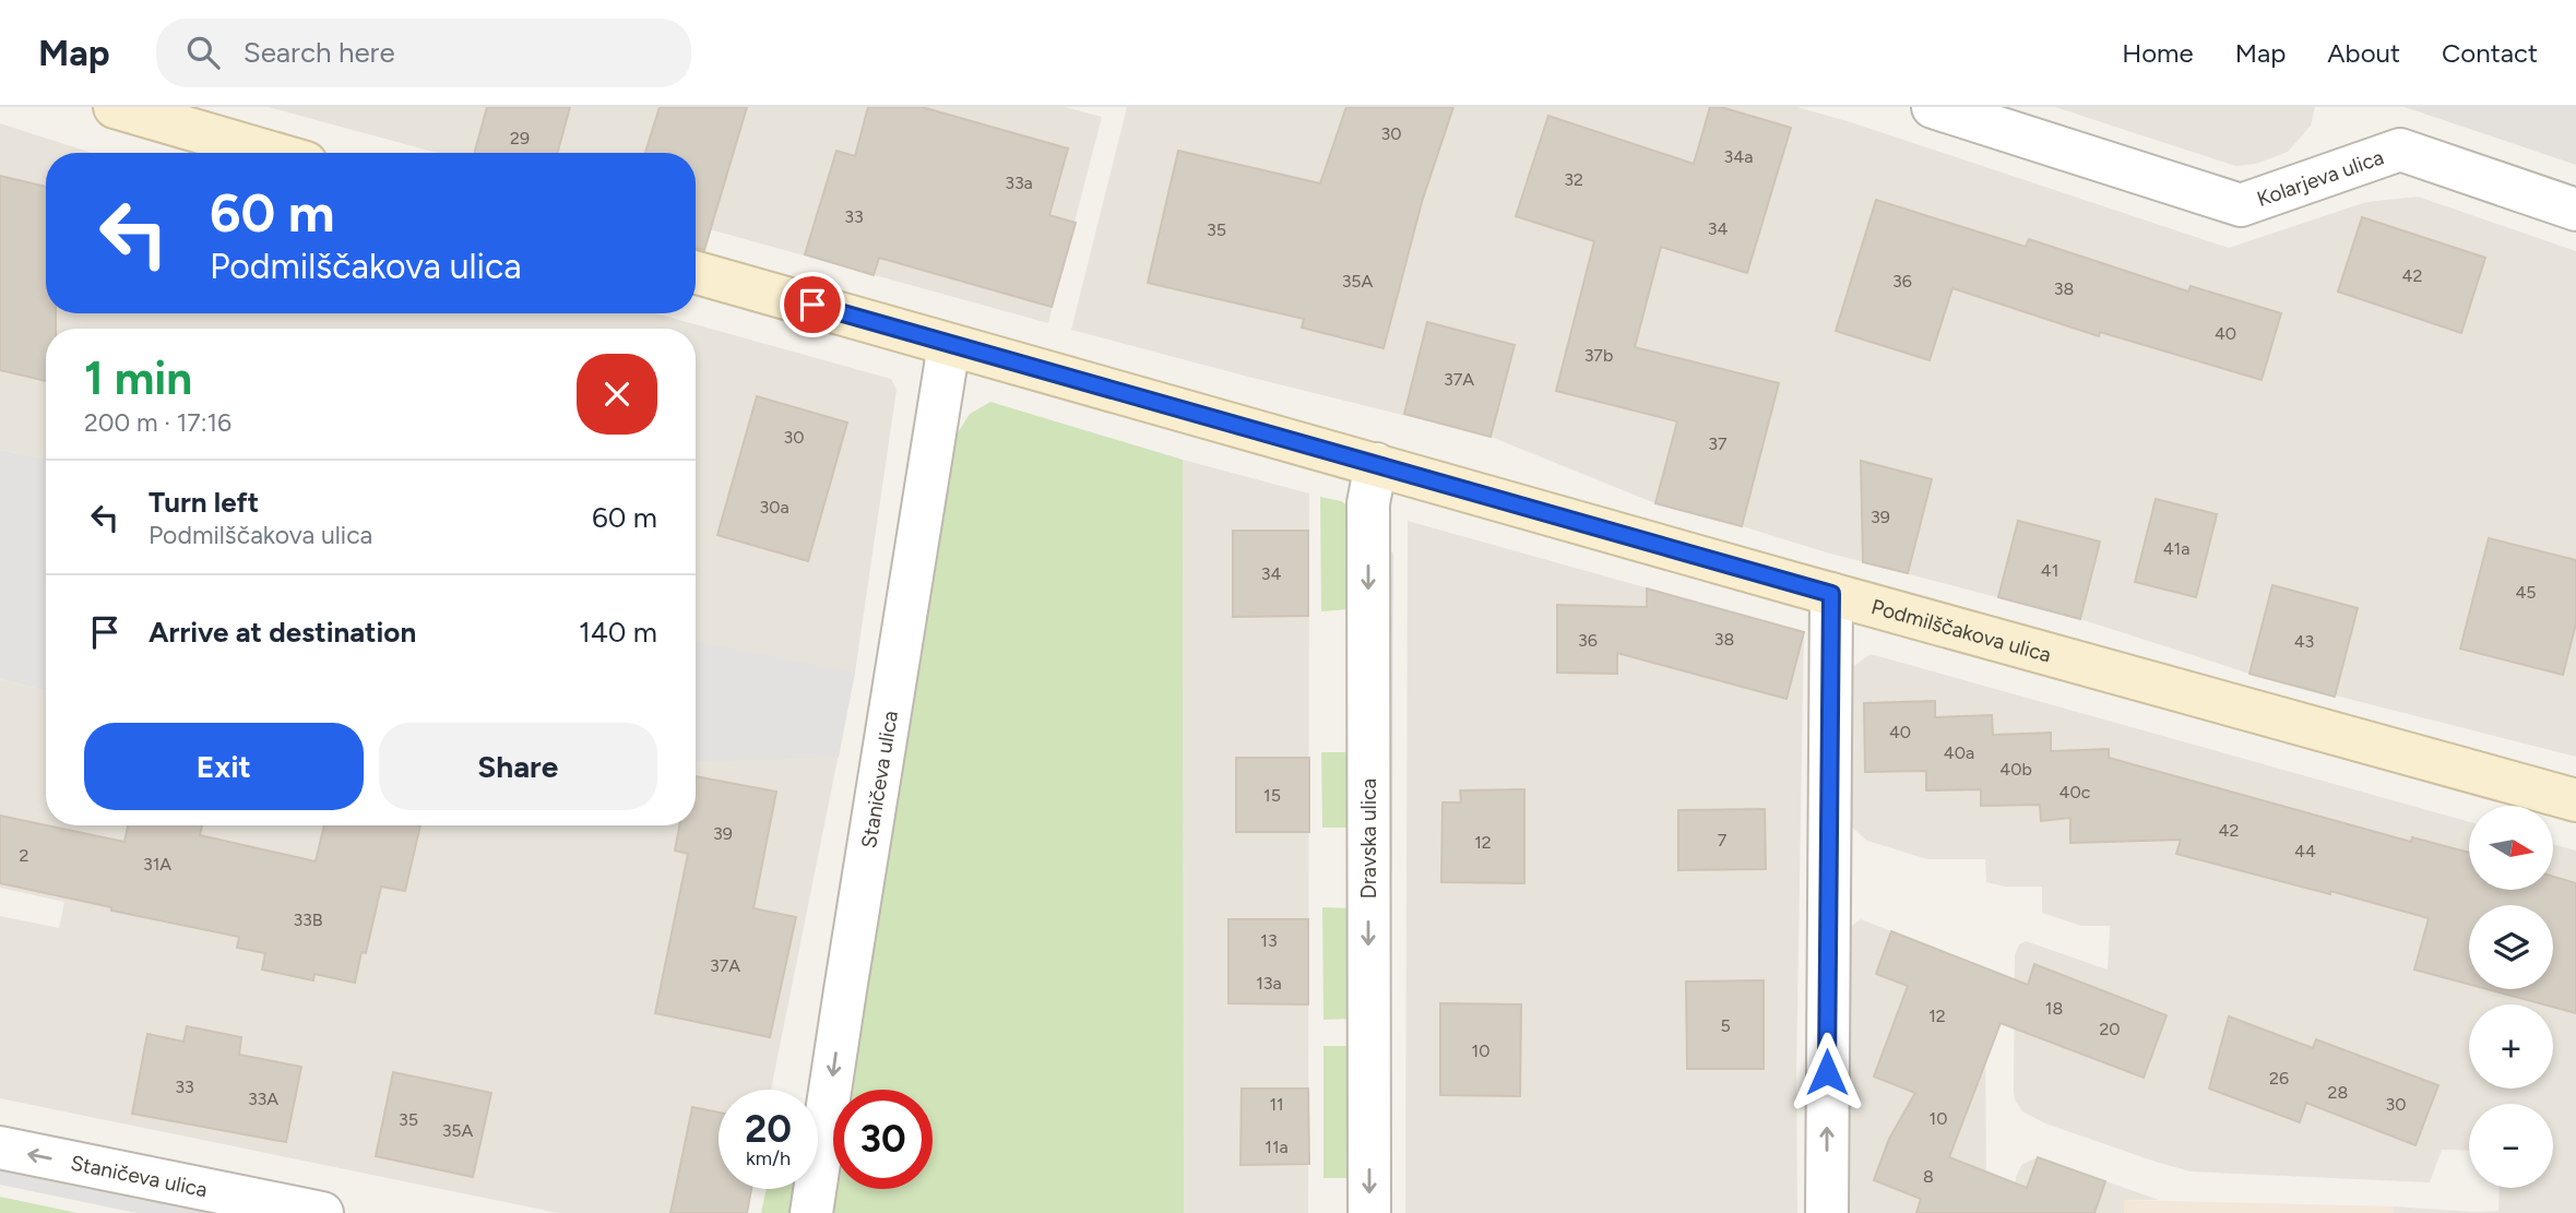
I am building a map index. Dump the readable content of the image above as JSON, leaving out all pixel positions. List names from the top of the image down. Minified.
{"streets":{"street":["Kolarjeva ulica","Podmilščakova ulica","Staničeva ulica","Dravska ulica"]},"crossings":[["Podmilščakova ulica","Staničeva ulica"],["Podmilščakova ulica","Dravska ulica"]],"one_way":["Dravska ulica"],"house_numbers":["30","29","34a","32","33a","33","34","35","42","35A","36","38","40","37b","37A","30","37","30a","39","41a","41","34","45","38","36","43","40","40a","40b","40c","15","42","39","7","12","44","2","31A","33B","13","37A","13a","18","12","5","20","10","26","33","28","33A","11","30","10","35","35A","11a","8"],"north":"right","page":{"header":"Map","search":"Search here","nav":["Home","Map","About","Contact"],"turn":["60 m","Podmilščakova ulica"],"heading":["1 min","200 m · 17:16"],"list":[{"name":"Turn left","note":"Podmilščakova ulica","value":"60 m"},{"name":"Arrive at destination","value":"140 m"}],"buttons":["Exit","Share"],"map_buttons":["+","−"],"speed":"20 km/h","limit":"30"}}
